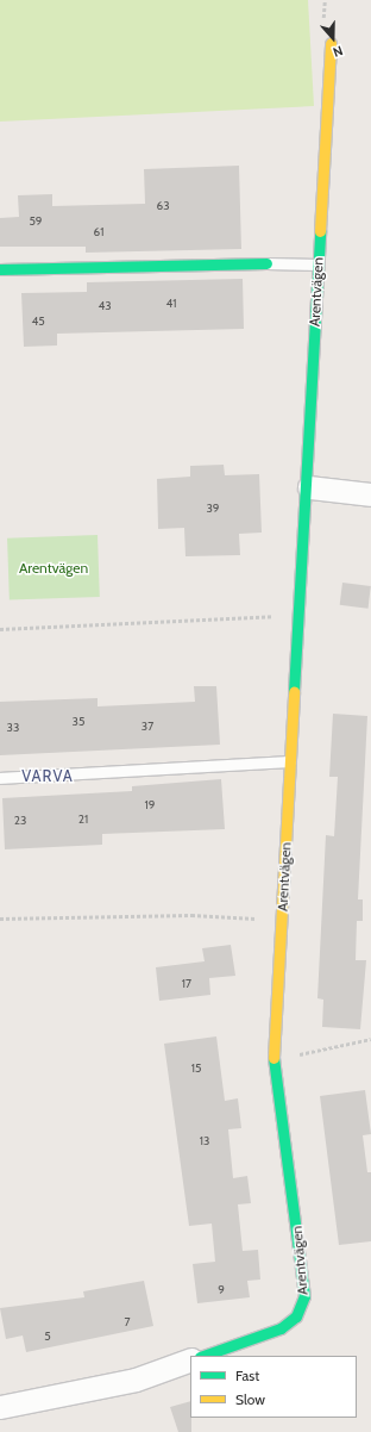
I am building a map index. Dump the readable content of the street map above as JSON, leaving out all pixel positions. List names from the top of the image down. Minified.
{"streets":{"street":["Arentvägen"]},"districts":["VARVA"],"parks":["Arentvägen"],"house_numbers":["63","59","61","41","43","45","39","35","37","33","19","21","23","17","15","13","9","7","5"],"legend":["Fast","Slow"],"north":"bottom"}
